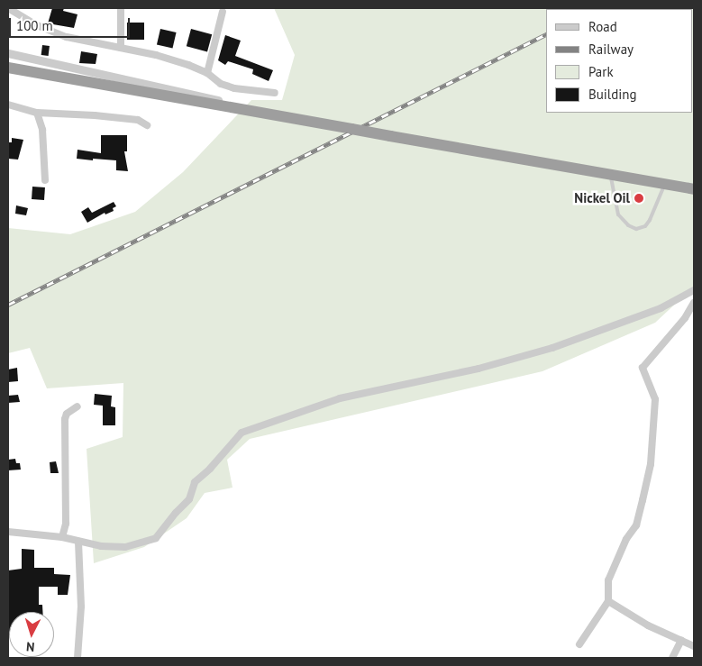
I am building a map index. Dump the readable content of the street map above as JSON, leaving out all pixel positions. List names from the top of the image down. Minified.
{"places":["Nickel Oil"],"legend":["Road","Railway","Park","Building"],"scale_bar":"100 m","north":"bottom"}
